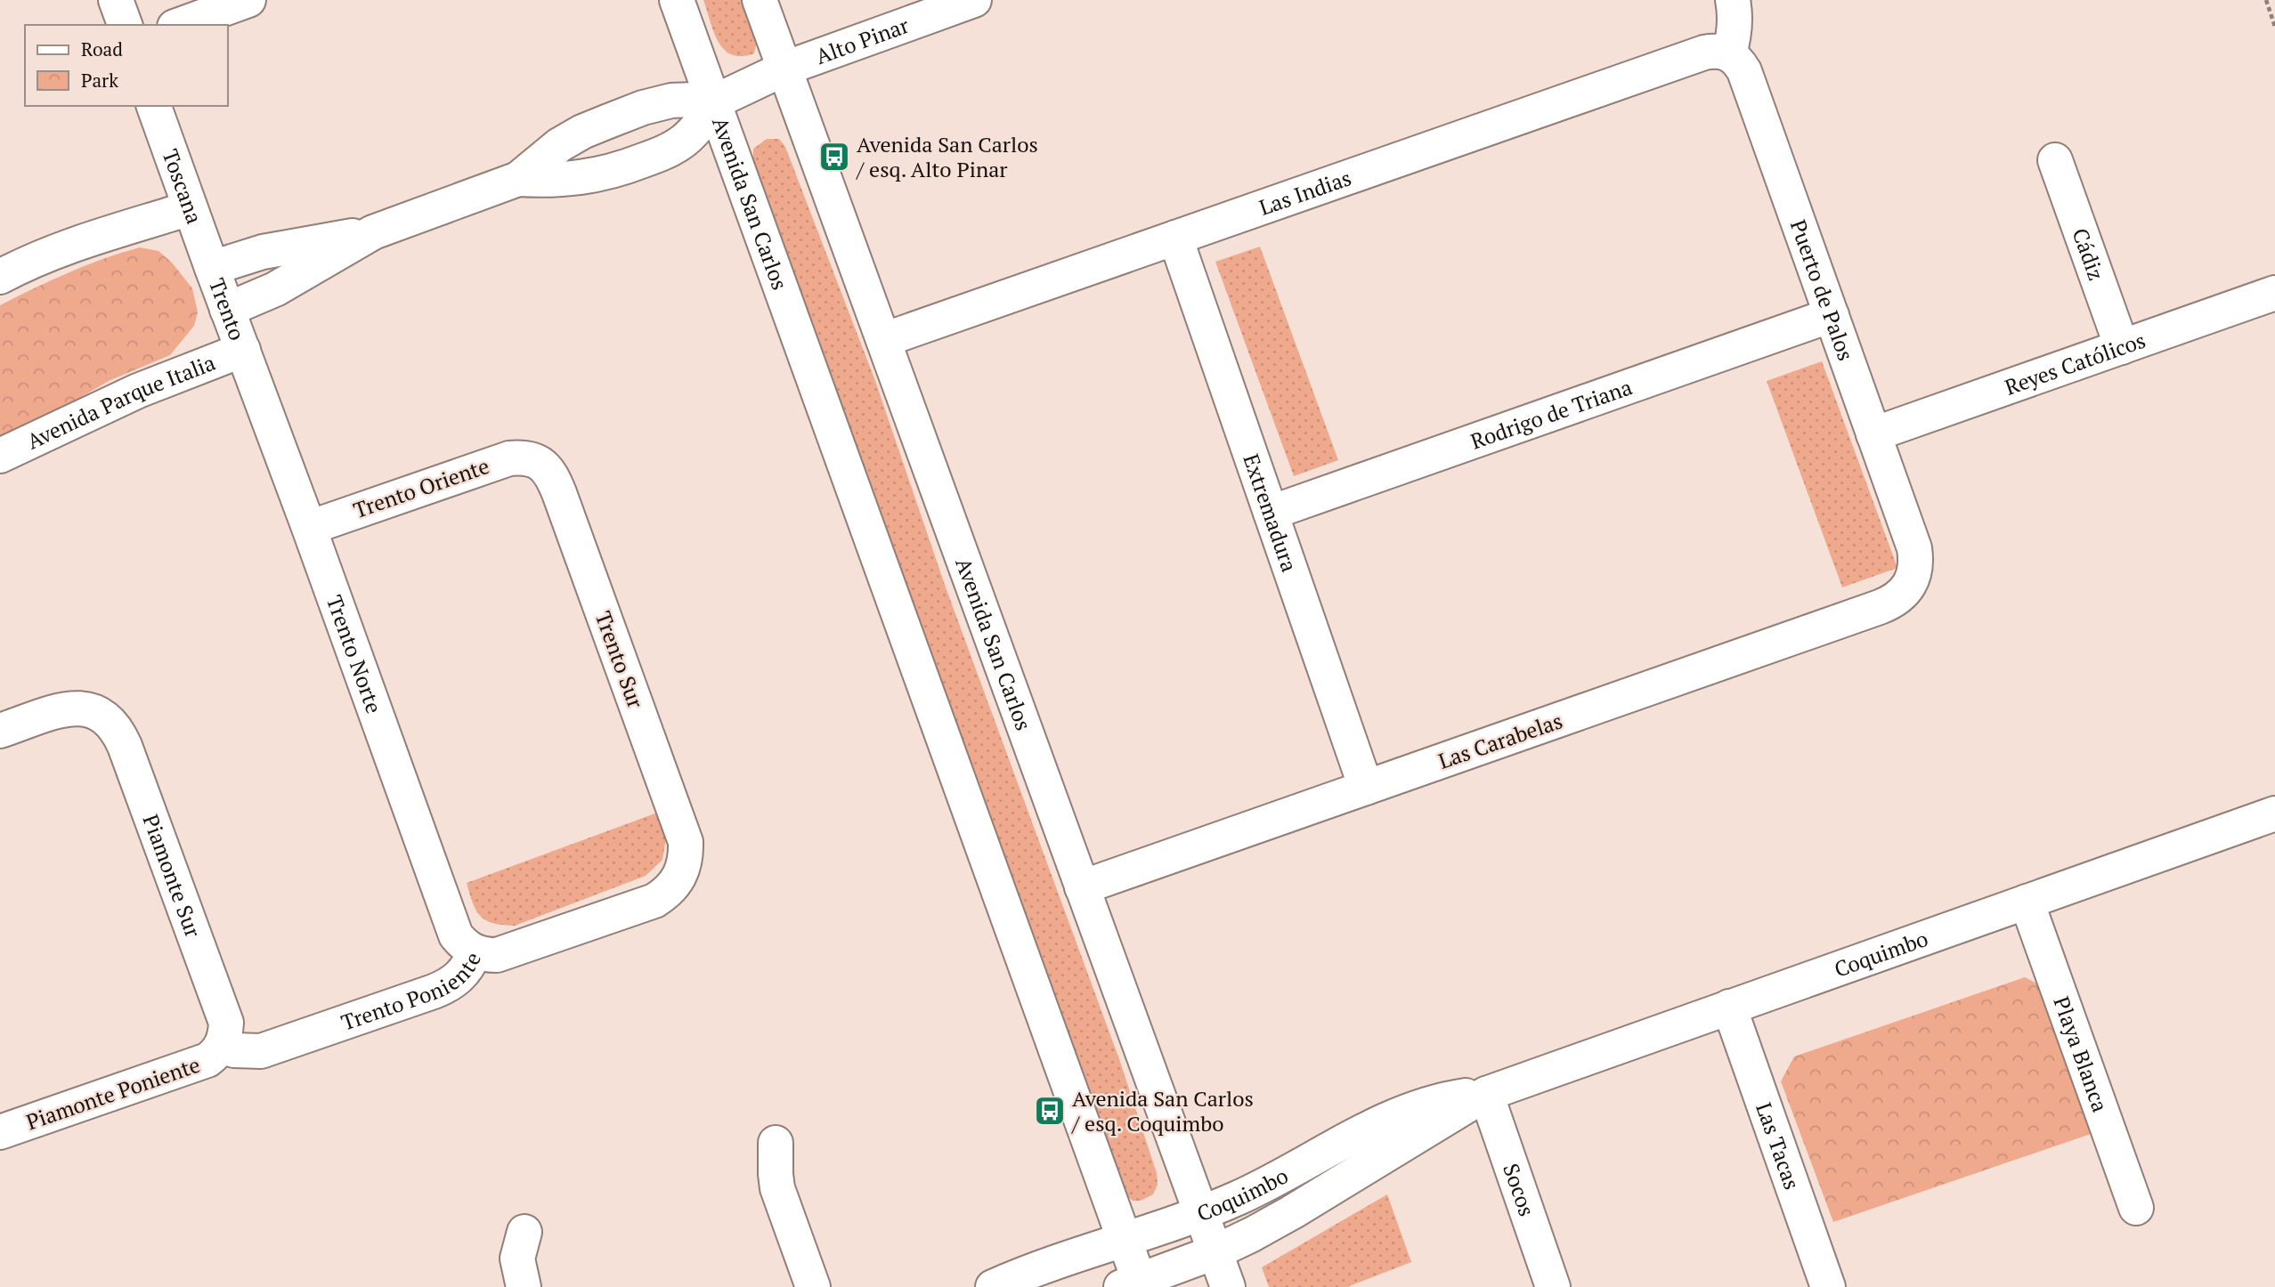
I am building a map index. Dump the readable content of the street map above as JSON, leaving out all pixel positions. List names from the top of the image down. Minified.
{"streets":{"street":["Alto Pinar","Toscana","Las Indias","Avenida San Carlos","Cádiz","Puerto de Palos","Trento","Reyes Católicos","Avenida Parque Italia","Rodrigo de Triana","Trento Oriente","Extremadura","Trento Norte","Trento Sur","Las Carabelas","Piamonte Sur","Coquimbo","Trento Poniente","Playa Blanca","Piamonte Poniente","Las Tacas","Socos"]},"crossings":[["Alto Pinar","Avenida San Carlos"],["Toscana","Trento"],["Las Indias","Avenida San Carlos"],["Las Indias","Puerto de Palos"],["Las Indias","Extremadura"],["Avenida San Carlos","Las Carabelas"],["Avenida San Carlos","Coquimbo"],["Cádiz","Reyes Católicos"],["Puerto de Palos","Reyes Católicos"],["Puerto de Palos","Rodrigo de Triana"],["Puerto de Palos","Las Carabelas"],["Trento","Avenida Parque Italia"],["Trento","Trento Norte"],["Avenida Parque Italia","Trento Norte"],["Rodrigo de Triana","Extremadura"],["Trento Oriente","Trento Norte"],["Trento Oriente","Trento Sur"],["Extremadura","Las Carabelas"],["Trento Norte","Trento Poniente"],["Trento Sur","Trento Poniente"],["Piamonte Sur","Trento Poniente"],["Piamonte Sur","Piamonte Poniente"],["Coquimbo","Playa Blanca"],["Coquimbo","Las Tacas"],["Coquimbo","Socos"],["Trento Poniente","Piamonte Poniente"]],"places":{"bus stop":["Avenida San Carlos / esq. Alto Pinar","Avenida San Carlos / esq. Coquimbo"]},"legend":["Road","Park"]}
